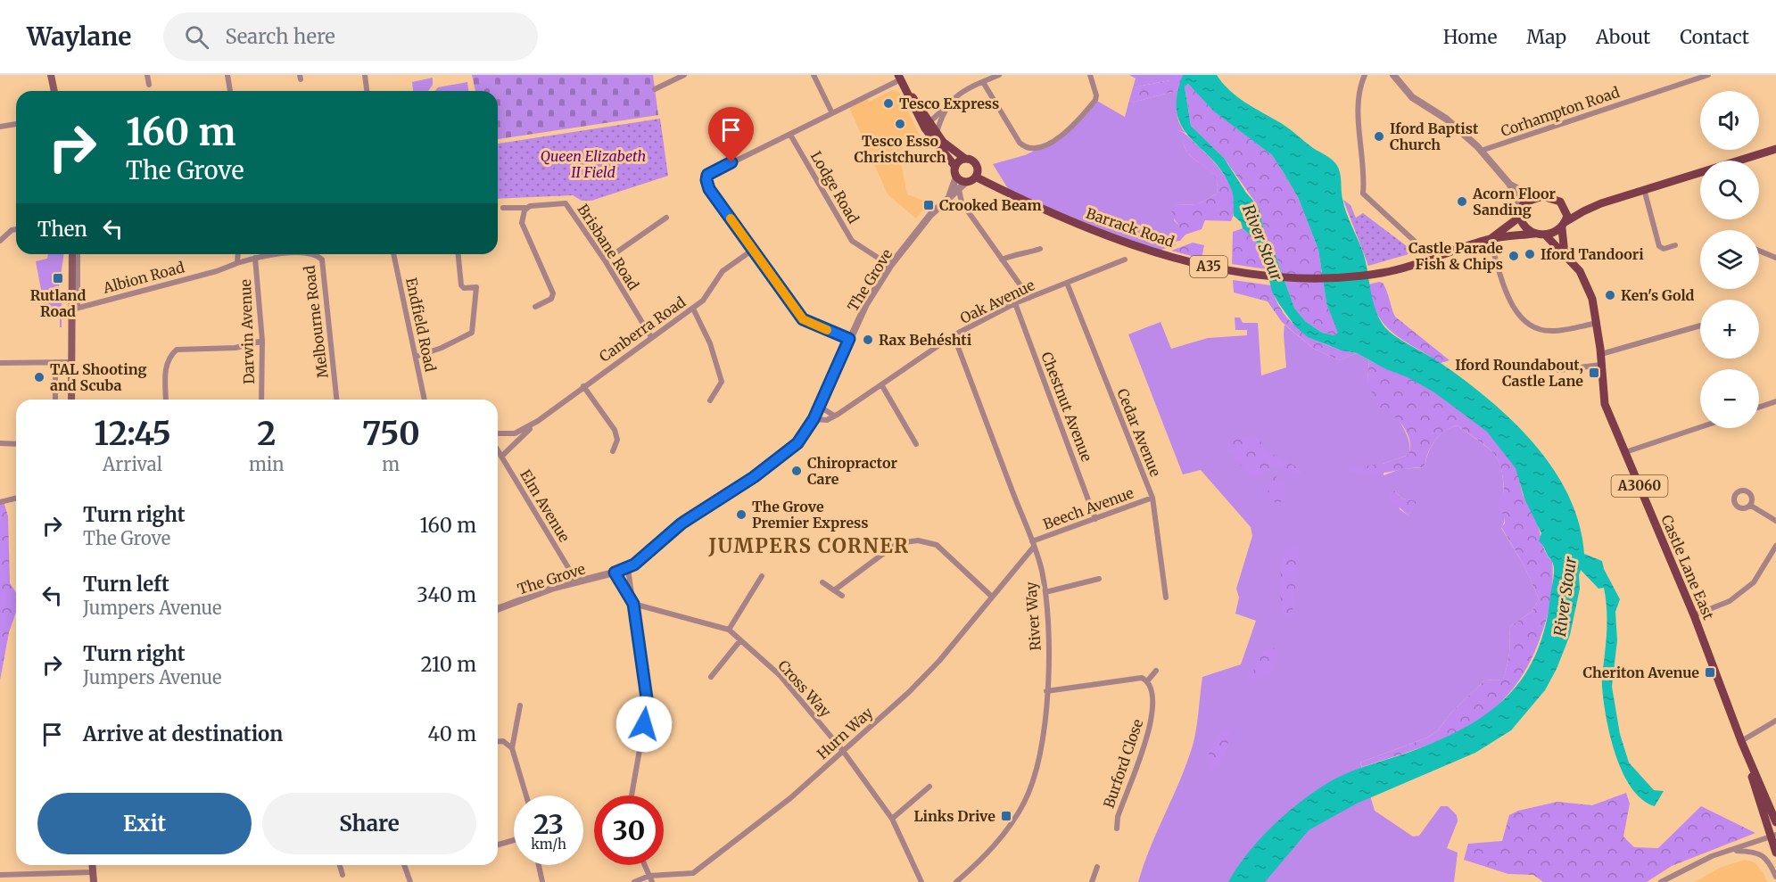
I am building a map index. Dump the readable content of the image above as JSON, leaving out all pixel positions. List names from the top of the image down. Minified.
{"streets":{"main road":["Barrack Road","A35","A3060","Castle Lane East"],"street":["Corhampton Road","Lodge Road","Brisbane Road","Albion Road","The Grove","Oak Avenue","Melbourne Road","Endfield Road","Canberra Road","Darwin Avenue","Chestnut Avenue","Cedar Avenue","Elm Avenue","Beech Avenue","River Way","Cross Way","Hurn Way","Burford Close"]},"crossings":[["Lodge Road","The Grove"],["Barrack Road","A35"],["Barrack Road","The Grove"],["Brisbane Road","Canberra Road"],["A35","Castle Lane East"],["Albion Road","Melbourne Road"],["The Grove","Oak Avenue"],["The Grove","Elm Avenue"],["Oak Avenue","Chestnut Avenue"],["Oak Avenue","Cedar Avenue"],["Oak Avenue","River Way"],["Melbourne Road","Darwin Avenue"],["Canberra Road","Elm Avenue"],["Chestnut Avenue","Beech Avenue"],["Cedar Avenue","Beech Avenue"],["Beech Avenue","River Way"],["Beech Avenue","Hurn Way"],["River Way","Hurn Way"],["Cross Way","Hurn Way"]],"districts":["JUMPERS CORNER"],"water":["River Stour"],"parks":["Queen Elizabeth II Field"],"places":{"other":["Tesco Express","Tesco Esso Christchurch","Iford Baptist Church","Acorn Floor Sanding","Iford Tandoori","Castle Parade Fish & Chips","Ken's Gold","Rax Behéshti","TAL Shooting and Scuba","Chiropractor Care","The Grove Premier Express"],"transit":["Crooked Beam","Rutland Road","Iford Roundabout, Castle Lane","Cheriton Avenue","Links Drive"]},"page":{"header":"Waylane","search":"Search here","nav":["Home","Map","About","Contact"],"map_buttons":["+","−"],"turn":["160 m","The Grove"],"then":"Then","eta":["12:45","Arrival","2","min","750","m"],"list":[{"name":"Turn right","note":"The Grove","value":"160 m"},{"name":"Turn left","note":"Jumpers Avenue","value":"340 m"},{"name":"Turn right","note":"Jumpers Avenue","value":"210 m"},{"name":"Arrive at destination","value":"40 m"}],"buttons":["Exit","Share"],"speed":"23 km/h","limit":"30"}}
